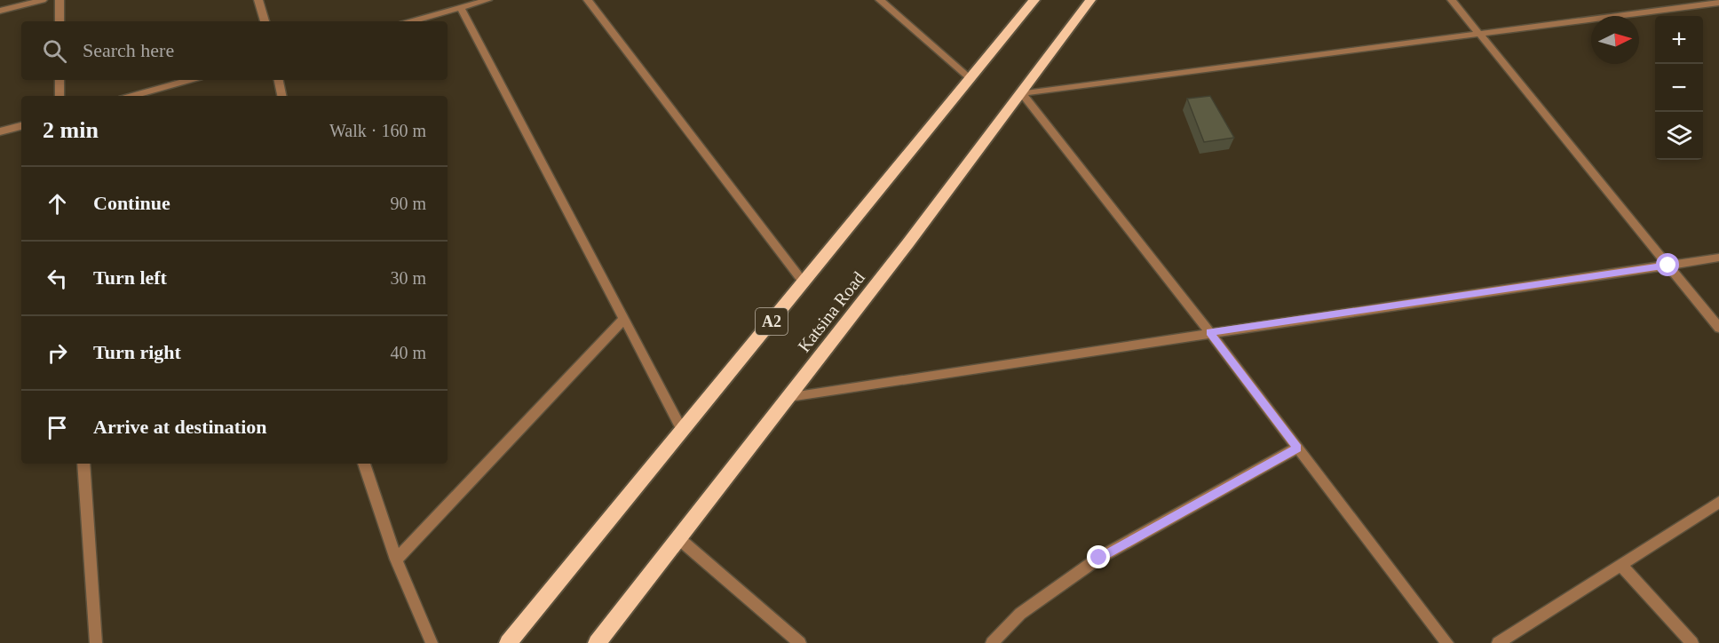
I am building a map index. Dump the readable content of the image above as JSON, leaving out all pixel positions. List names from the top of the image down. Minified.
{"streets":{"highway":["Katsina Road","A2"]},"north":"right","page":{"map_buttons":["+","−"],"search":"Search here","heading":["2 min","Walk · 160 m"],"list":[["Continue","90 m"],["Turn left","30 m"],["Turn right","40 m"],"Arrive at destination"]}}
